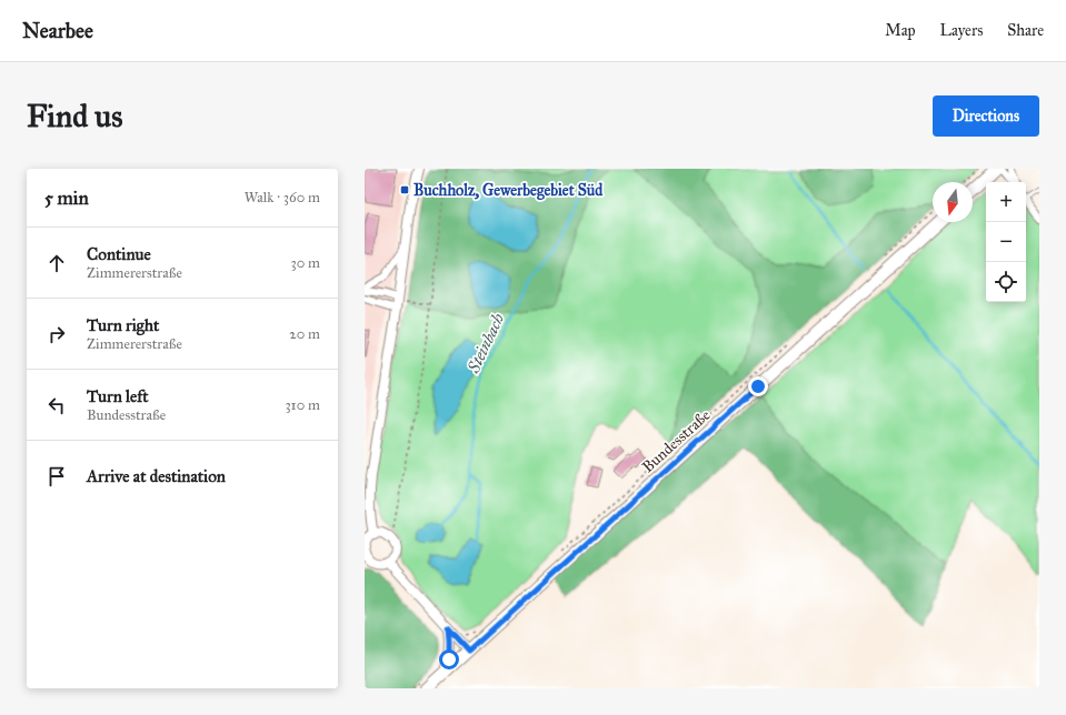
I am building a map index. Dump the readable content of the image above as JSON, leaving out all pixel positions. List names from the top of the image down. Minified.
{"streets":{"main road":["Bundesstraße"]},"water":["Steinbach"],"places":{"transit":["Buchholz, Gewerbegebiet Süd"]},"north":"bottom","page":{"header":"Nearbee","nav":["Map","Layers","Share"],"buttons":"Directions","title":"Find us","heading":["5 min","Walk · 360 m"],"map_buttons":["+","−"],"list":[["Continue","Zimmererstraße","30 m"],["Turn right","Zimmererstraße","20 m"],["Turn left","Bundesstraße","310 m"],"Arrive at destination"]}}
